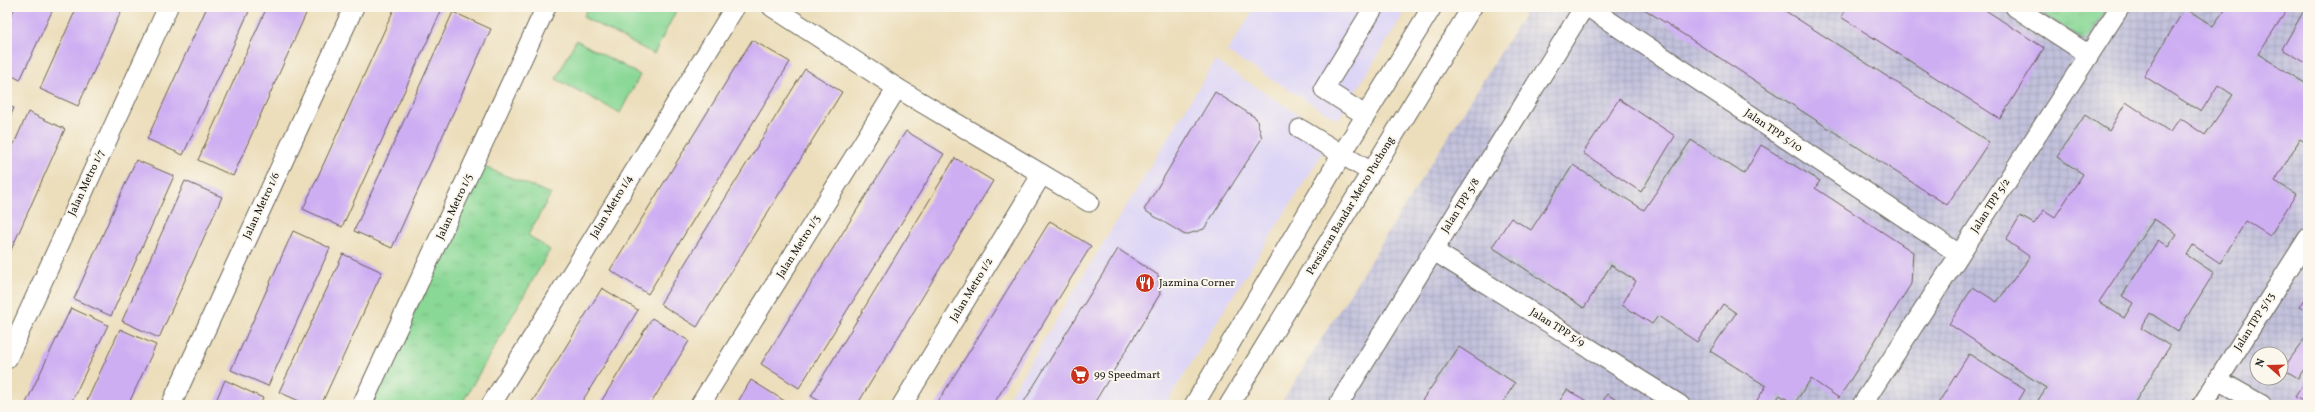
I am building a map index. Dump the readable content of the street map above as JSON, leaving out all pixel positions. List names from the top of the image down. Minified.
{"streets":{"street":["Jalan TPP 5/10","Jalan Metro 1/7","Jalan Metro 1/6","Persiaran Bandar Metro Puchong","Jalan TPP 5/8","Jalan TPP 5/2","Jalan Metro 1/5","Jalan Metro 1/4","Jalan Metro 1/3","Jalan Metro 1/2","Jalan TPP 5/13","Jalan TPP 5/9"]},"crossings":[["Jalan TPP 5/10","Jalan TPP 5/2"],["Jalan TPP 5/8","Jalan TPP 5/9"]],"places":{"restaurant":["Jazmina Corner"],"supermarket":["99 Speedmart"]},"north":"left"}
